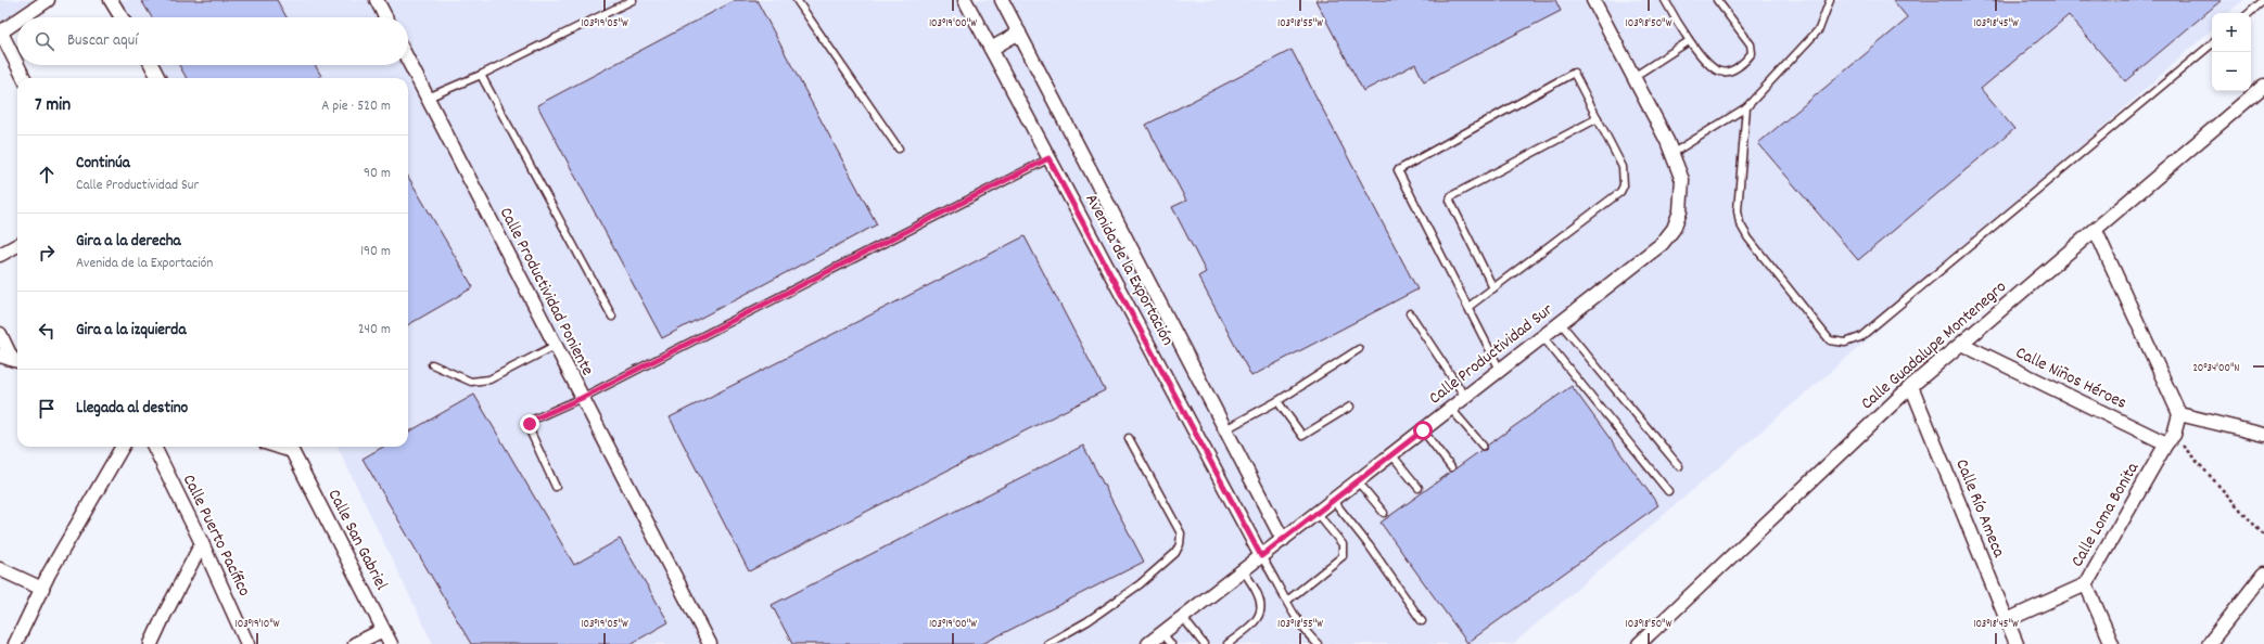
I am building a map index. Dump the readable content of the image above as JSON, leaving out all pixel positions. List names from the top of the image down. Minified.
{"streets":{"street":["Avenida de la Exportación","Calle Productividad Poniente","Calle Guadalupe Montenegro","Calle Productividad Sur","Calle Niños Héroes","Calle Río Ameca","Calle Loma Bonita","Calle Puerto Pacífico","Calle San Gabriel"]},"crossings":[["Avenida de la Exportación","Calle Productividad Sur"],["Calle Guadalupe Montenegro","Calle Niños Héroes"],["Calle Guadalupe Montenegro","Calle Río Ameca"],["Calle Niños Héroes","Calle Loma Bonita"],["Calle Río Ameca","Calle Loma Bonita"]],"page":{"map_buttons":["+","−"],"search":"Buscar aquí","heading":["7 min","A pie · 520 m"],"list":[["Continúa","Calle Productividad Sur","90 m"],["Gira a la derecha","Avenida de la Exportación","190 m"],["Gira a la izquierda","240 m"],"Llegada al destino"]},"coordinates":["103°19'05\"W","103°19'00\"W","103°18'55\"W","103°18'50\"W","103°18'45\"W","20°34'00\"N","103°19'10\"W"]}
